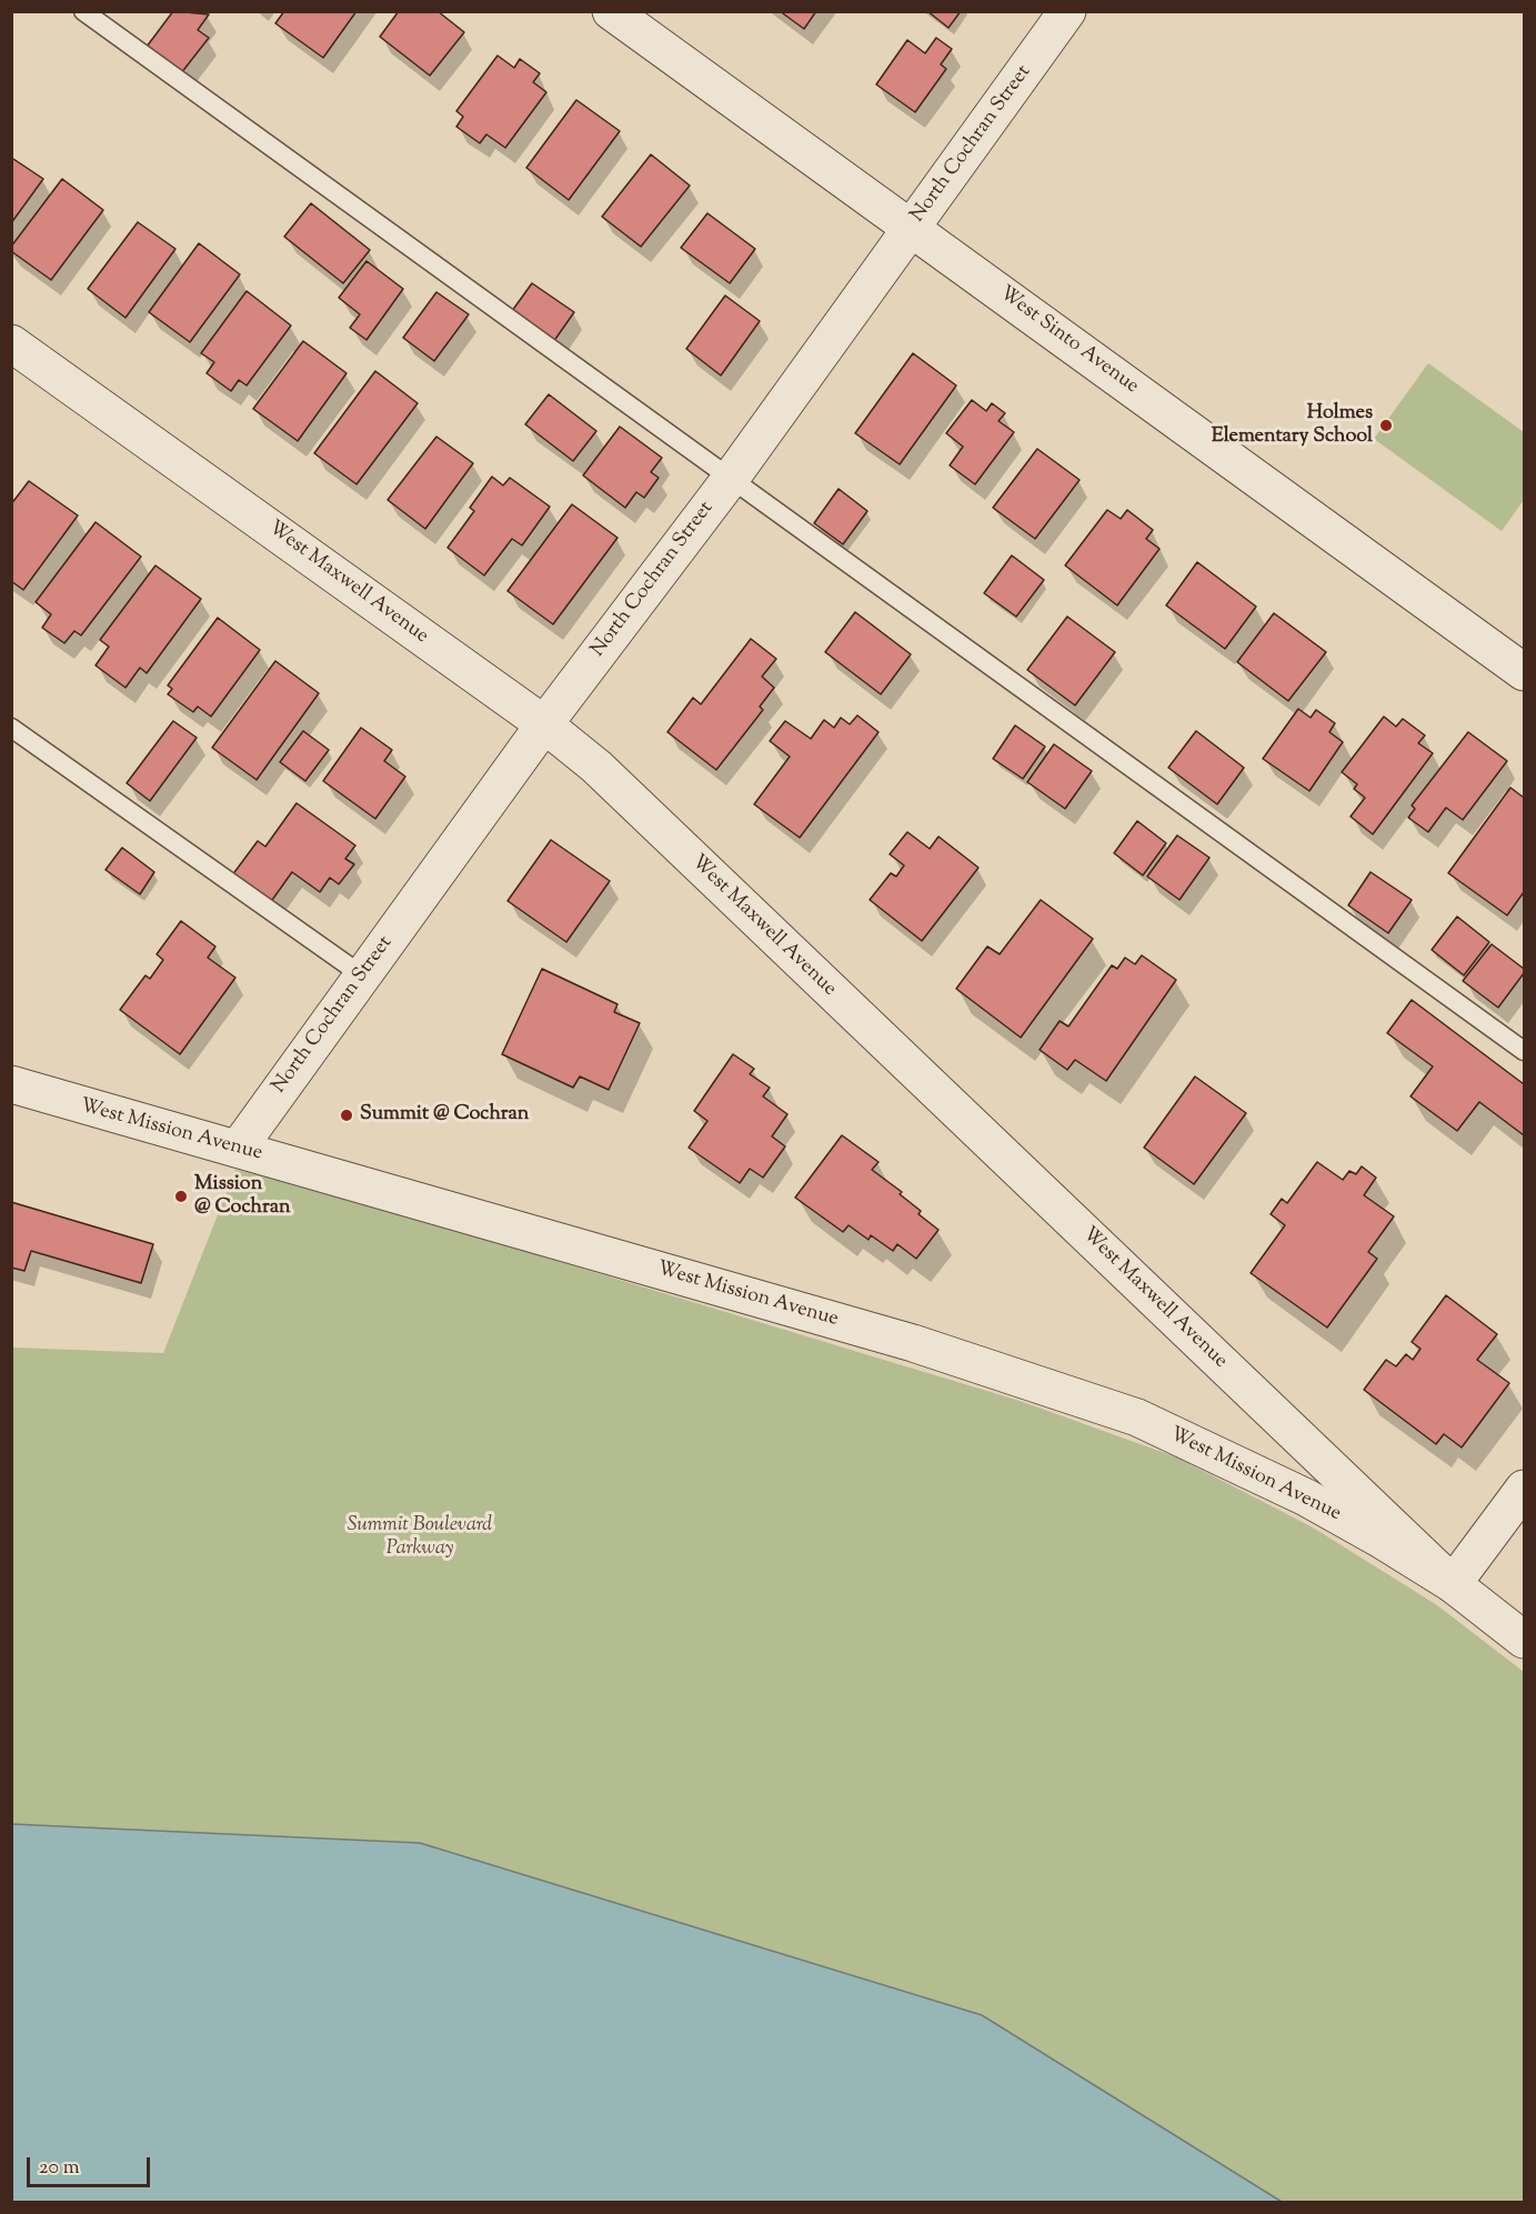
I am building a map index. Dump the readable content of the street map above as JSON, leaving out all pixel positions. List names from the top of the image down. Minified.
{"streets":{"street":["North Cochran Street","West Sinto Avenue","West Maxwell Avenue","West Mission Avenue"]},"crossings":[["North Cochran Street","West Sinto Avenue"],["North Cochran Street","West Maxwell Avenue"],["North Cochran Street","West Mission Avenue"],["West Maxwell Avenue","West Mission Avenue"]],"parks":["Summit Boulevard Parkway"],"places":["Holmes Elementary School","Summit @ Cochran","Mission @ Cochran"],"scale_bar":"20 m"}
